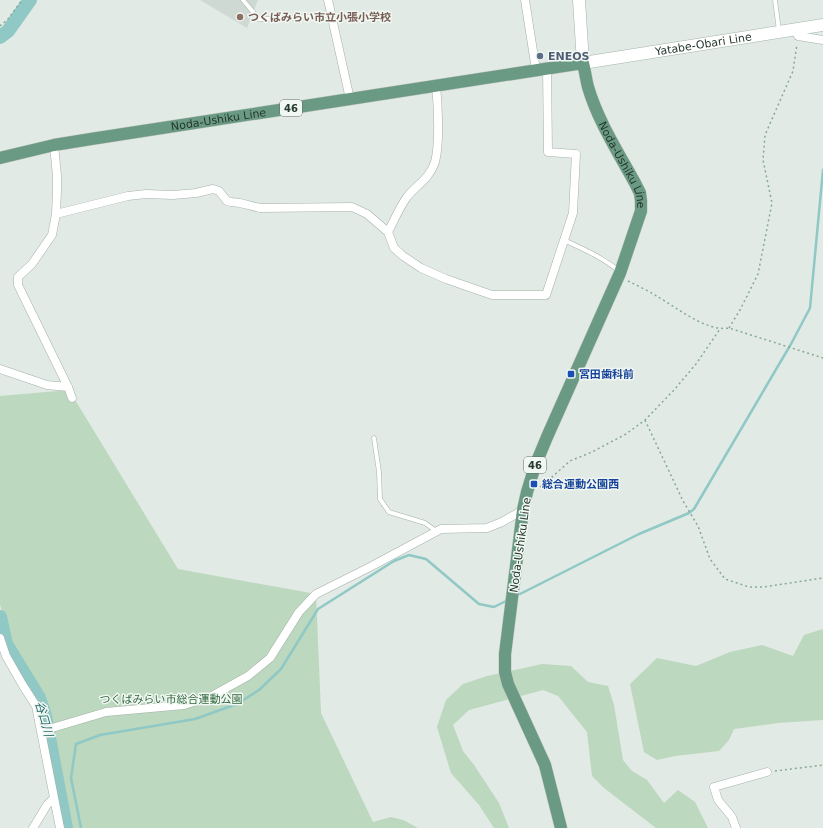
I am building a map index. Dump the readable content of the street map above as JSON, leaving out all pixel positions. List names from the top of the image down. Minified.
{"streets":{"main road":["Yatabe-Obari Line","46","Noda-Ushiku Line"]},"crossings":[["Yatabe-Obari Line","Noda-Ushiku Line"]],"water":["谷口川"],"parks":["つくばみらい市総合運動公園"],"places":{"other":["つくばみらい市立小張小学校","ENEOS"],"transit":["宮田歯科前","総合運動公園西"]}}
